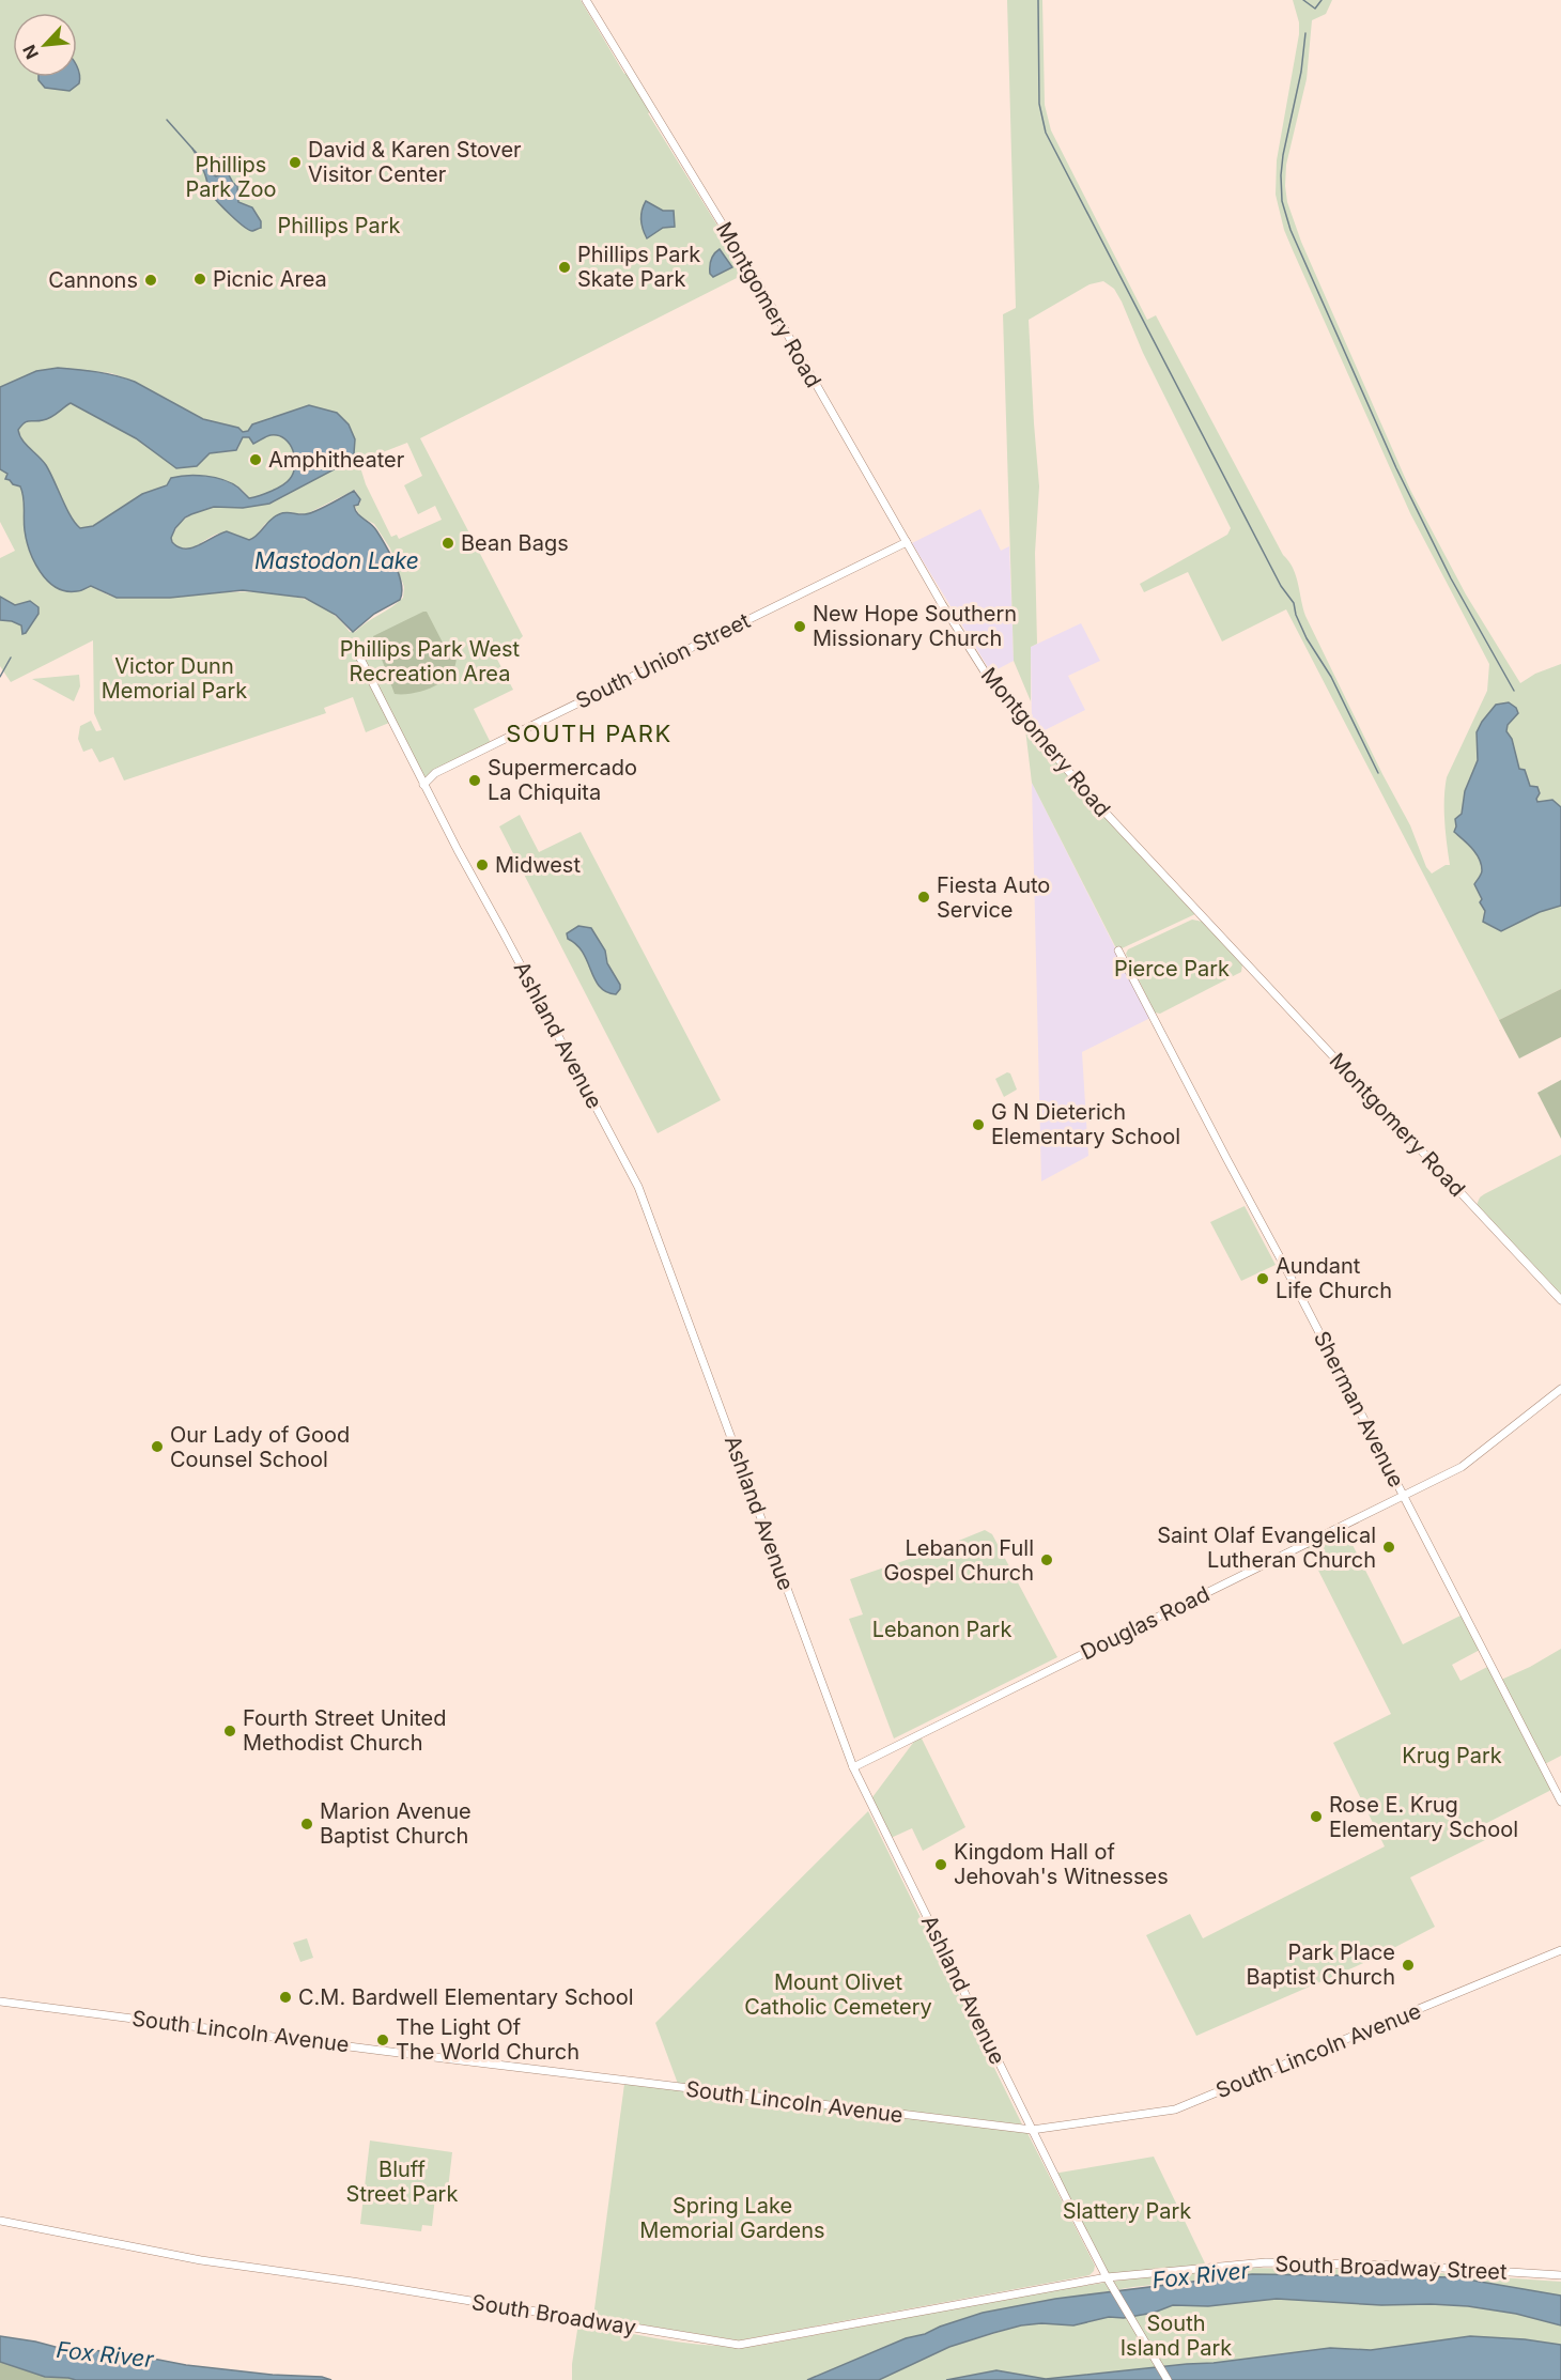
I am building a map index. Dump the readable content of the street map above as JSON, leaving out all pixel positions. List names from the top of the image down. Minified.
{"streets":{"street":["Montgomery Road","South Union Street","Ashland Avenue","Sherman Avenue","Douglas Road","South Lincoln Avenue","South Broadway Street","South Broadway"]},"crossings":[["Montgomery Road","South Union Street"],["South Union Street","Ashland Avenue"],["Ashland Avenue","Douglas Road"],["Ashland Avenue","South Lincoln Avenue"],["Ashland Avenue","South Broadway Street"],["Ashland Avenue","South Broadway"],["Sherman Avenue","Douglas Road"],["South Broadway Street","South Broadway"]],"districts":["SOUTH PARK"],"water":["Mastodon Lake","Fox River"],"parks":["Phillips Park Zoo","Phillips Park","Phillips Park West Recreation Area","Victor Dunn Memorial Park","Pierce Park","Lebanon Park","Krug Park","Mount Olivet Catholic Cemetery","Bluff Street Park","Spring Lake Memorial Gardens","Slattery Park","South Island Park"],"places":["David & Karen Stover Visitor Center","Phillips Park Skate Park","Picnic Area","Cannons","Amphitheater","Bean Bags","New Hope Southern Missionary Church","Supermercado La Chiquita","Midwest","Fiesta Auto Service","G N Dieterich Elementary School","Aundant Life Church","Our Lady of Good Counsel School","Saint Olaf Evangelical Lutheran Church","Lebanon Full Gospel Church","Fourth Street United Methodist Church","Rose E. Krug Elementary School","Marion Avenue Baptist Church","Kingdom Hall of Jehovah's Witnesses","Park Place Baptist Church","C.M. Bardwell Elementary School","The Light Of The World Church"],"north":"bottom left"}
